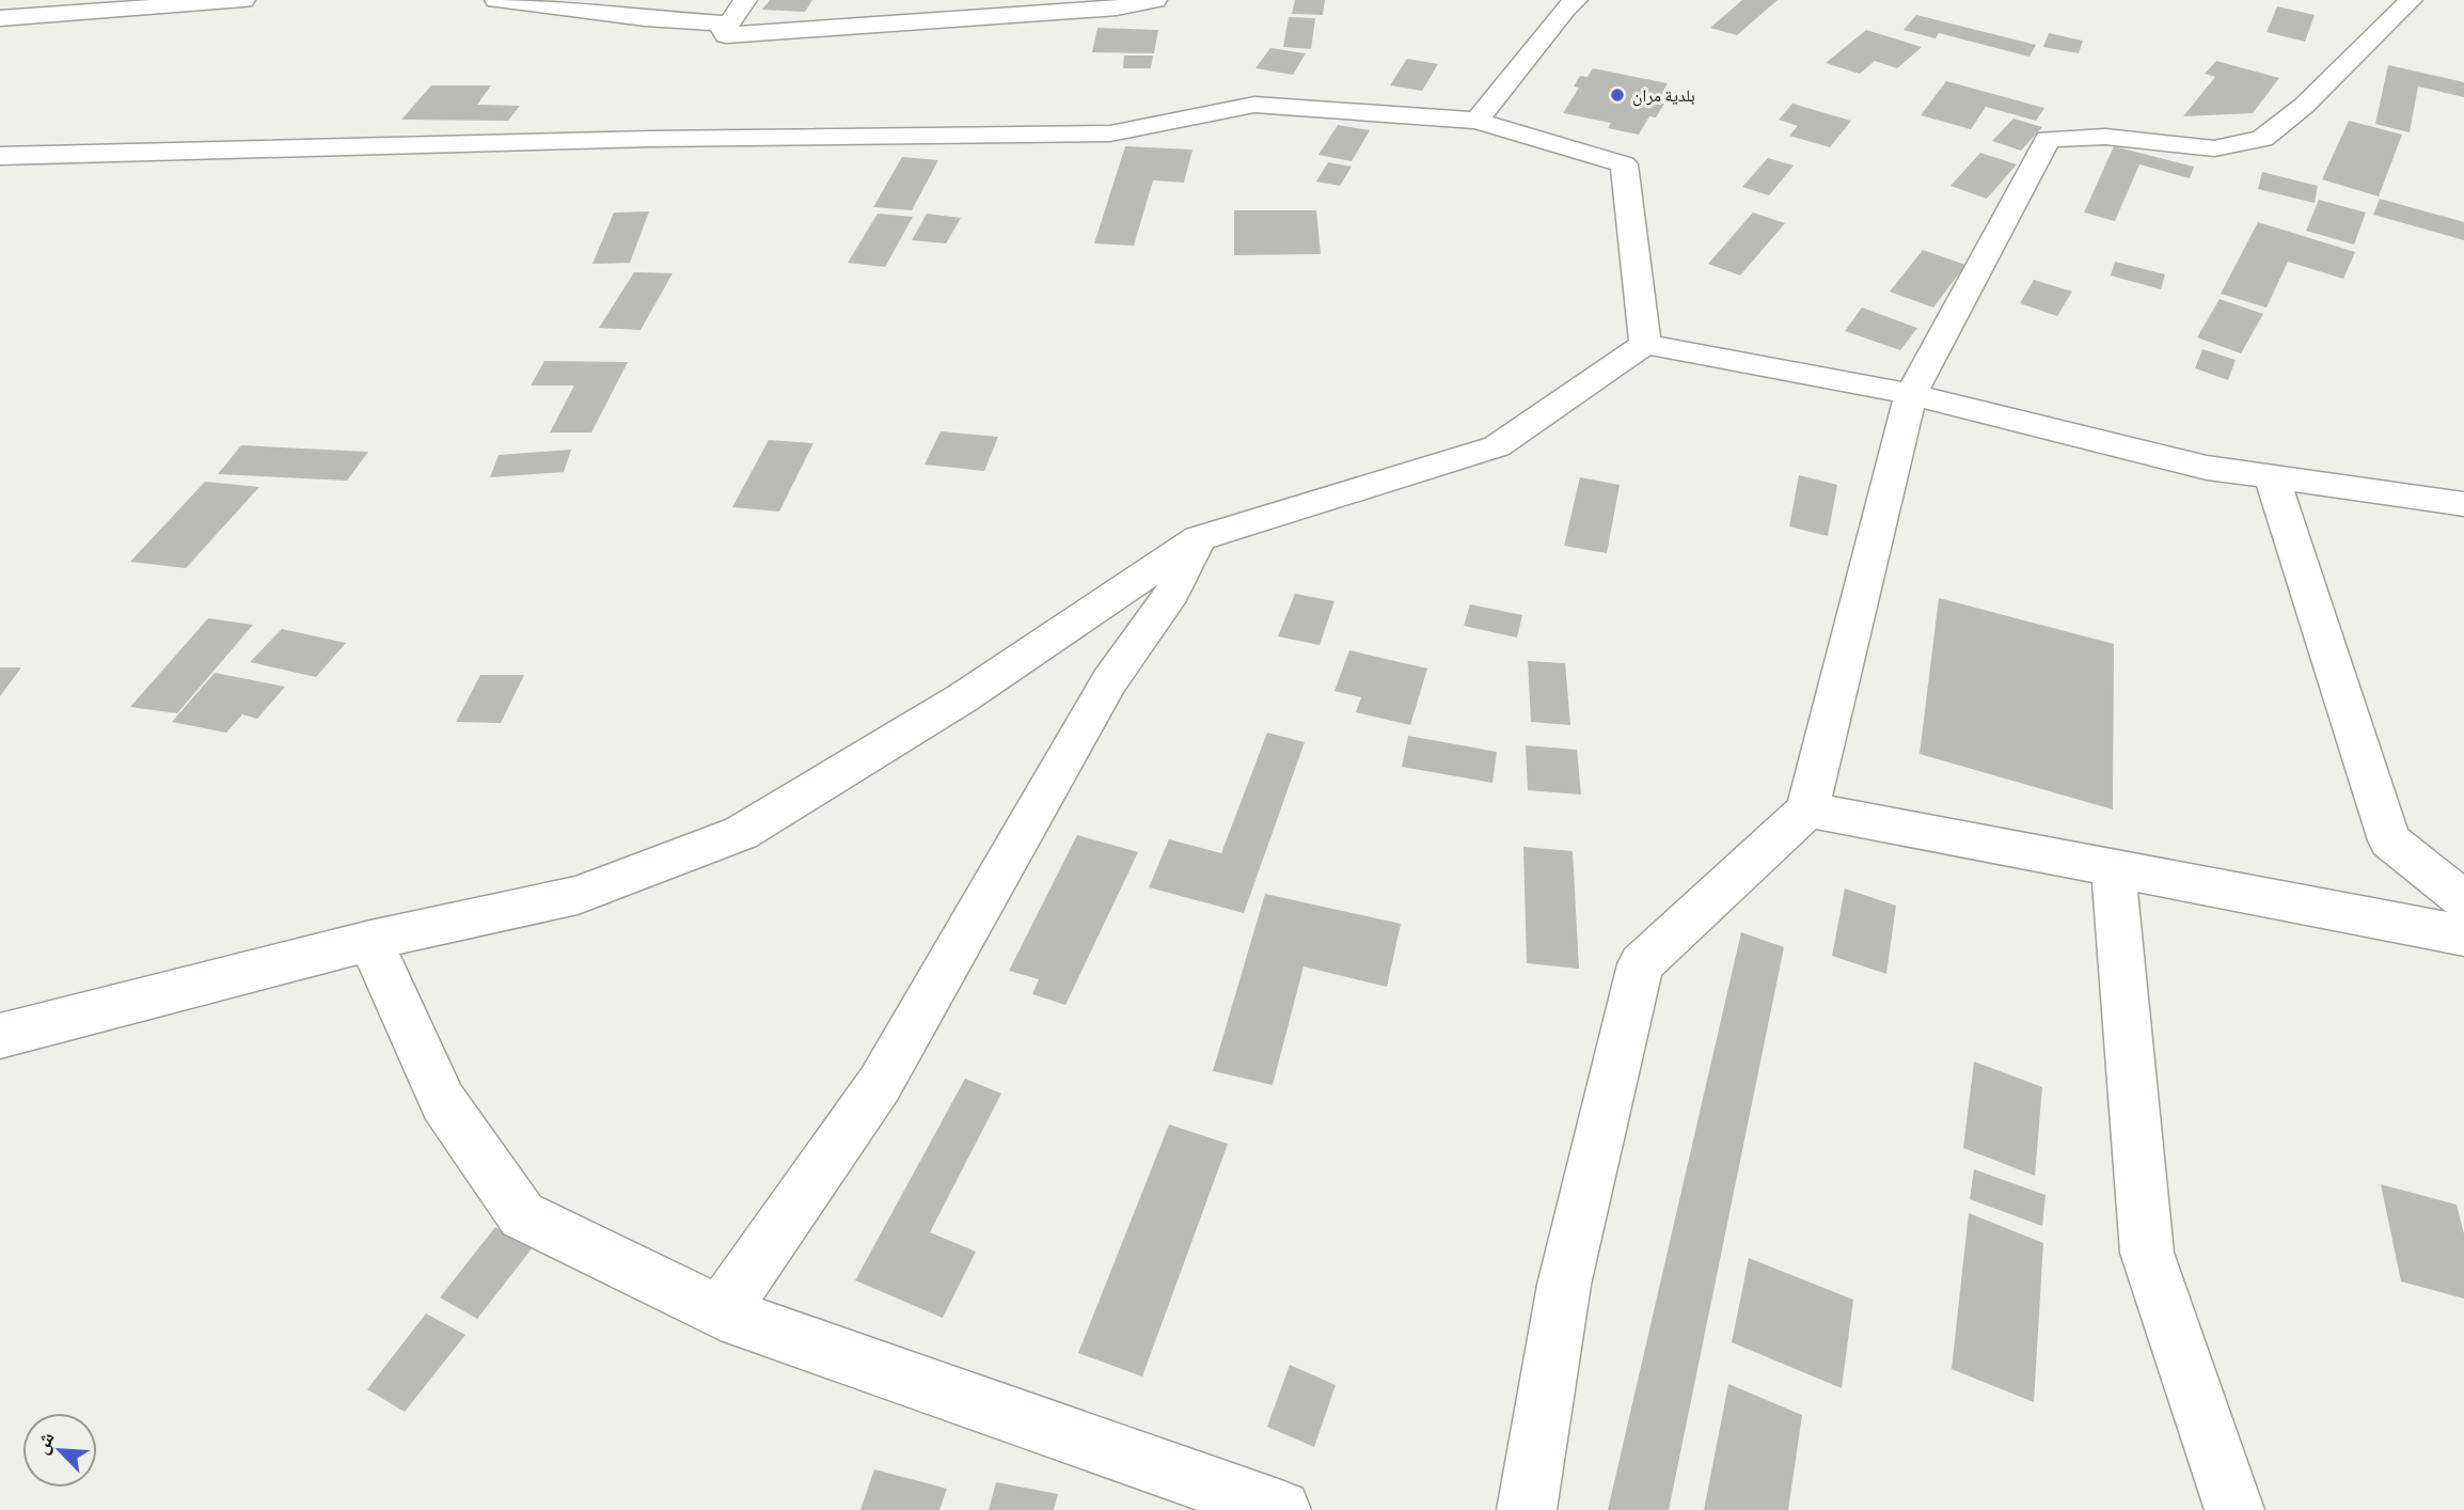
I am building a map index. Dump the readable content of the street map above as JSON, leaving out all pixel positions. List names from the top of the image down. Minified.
{"places":["بلدية مران"],"north":"top left"}
